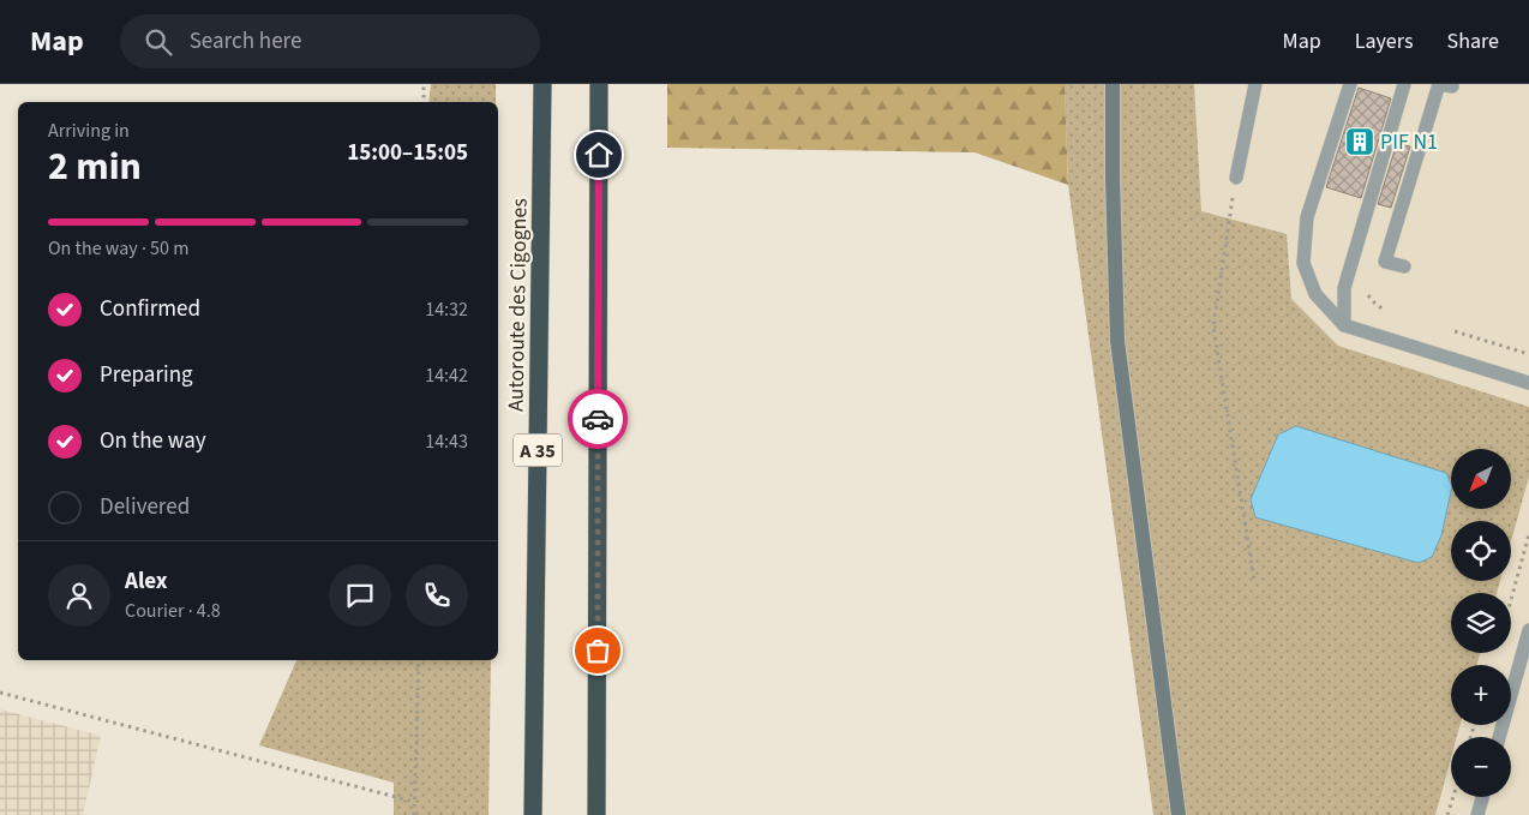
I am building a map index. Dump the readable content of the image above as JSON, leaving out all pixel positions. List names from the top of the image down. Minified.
{"streets":{"highway":["Autoroute des Cigognes","A 35"]},"places":{"building":["PIF N1"]},"north":"bottom left","page":{"header":"Map","search":"Search here","nav":["Map","Layers","Share"],"heading":["2 min","Arriving in","15:00–15:05"],"panel":["Alex","Courier · 4.8"],"bar":"On the way · 50 m","list":[["Confirmed","14:32"],["Preparing","14:42"],["On the way","14:43"],"Delivered"],"map_buttons":["+","−"]}}
